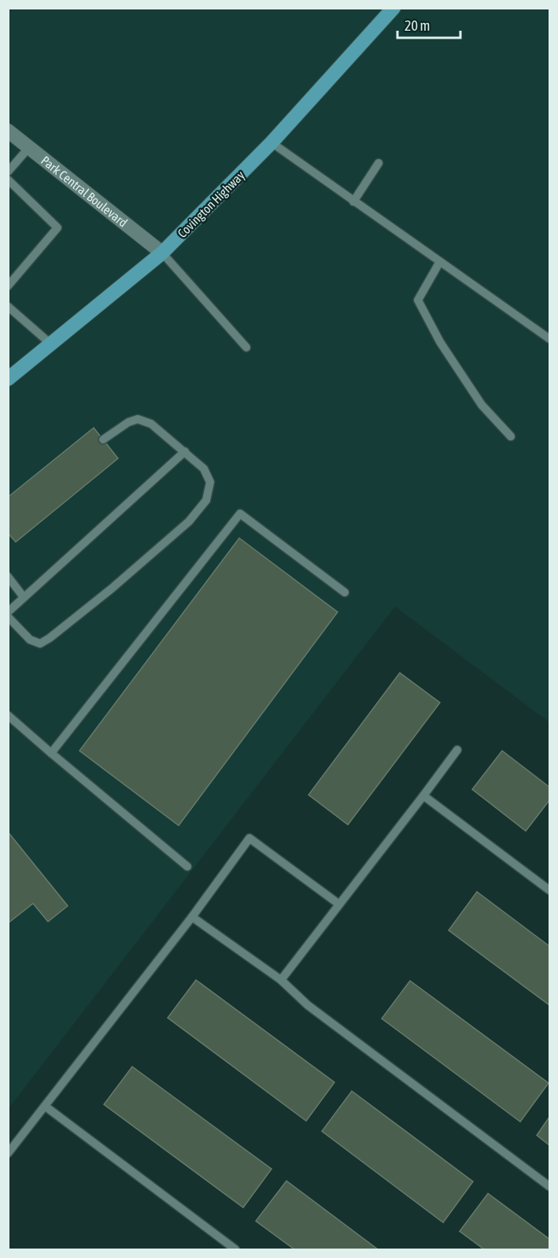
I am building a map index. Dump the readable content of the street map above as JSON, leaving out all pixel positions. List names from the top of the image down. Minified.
{"streets":{"main road":["Covington Highway"],"street":["Park Central Boulevard"]},"crossings":[["Park Central Boulevard","Covington Highway"]],"scale_bar":"20 m"}
